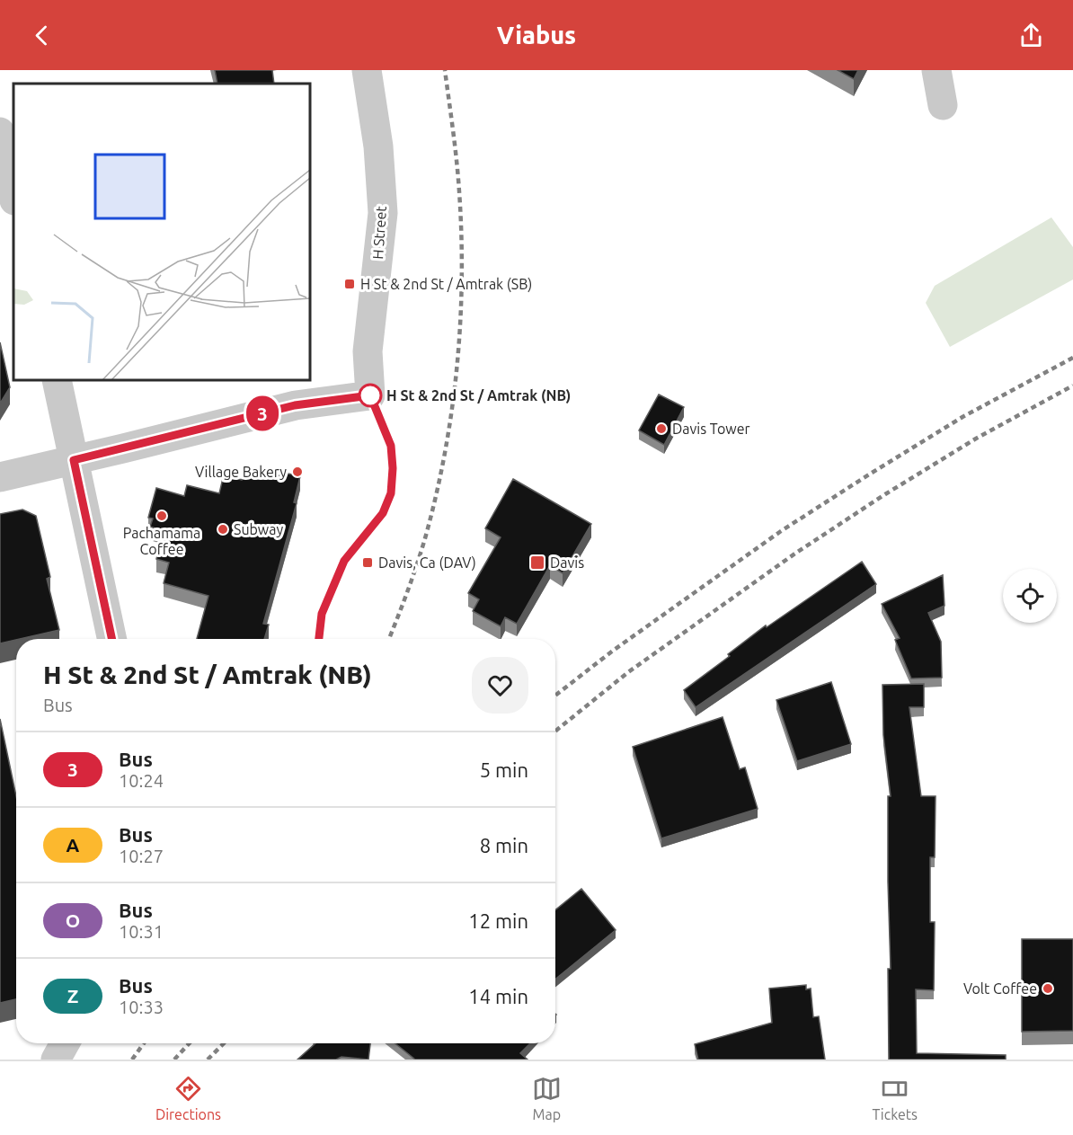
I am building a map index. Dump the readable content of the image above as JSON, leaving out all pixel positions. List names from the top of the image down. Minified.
{"streets":{"street":["H Street"]},"places":{"transit":["H St & 2nd St / Amtrak (SB)","Davis, Ca (DAV)","Davis"],"other":["H St & 2nd St / Amtrak (NB)","Davis Tower","Village Bakery","Pachamama Coffee","Subway","Volt Coffee"]},"lines":["bus line 3"],"page":{"header":"Viabus","on_map":"3","heading":["H St & 2nd St / Amtrak (NB)","Bus"],"list":[{"mark":"3","name":"Bus","note":"10:24","value":"5 min"},{"mark":"A","name":"Bus","note":"10:27","value":"8 min"},{"mark":"O","name":"Bus","note":"10:31","value":"12 min"},{"mark":"Z","name":"Bus","note":"10:33","value":"14 min"}],"tabs":["Directions","Map","Tickets"]}}
